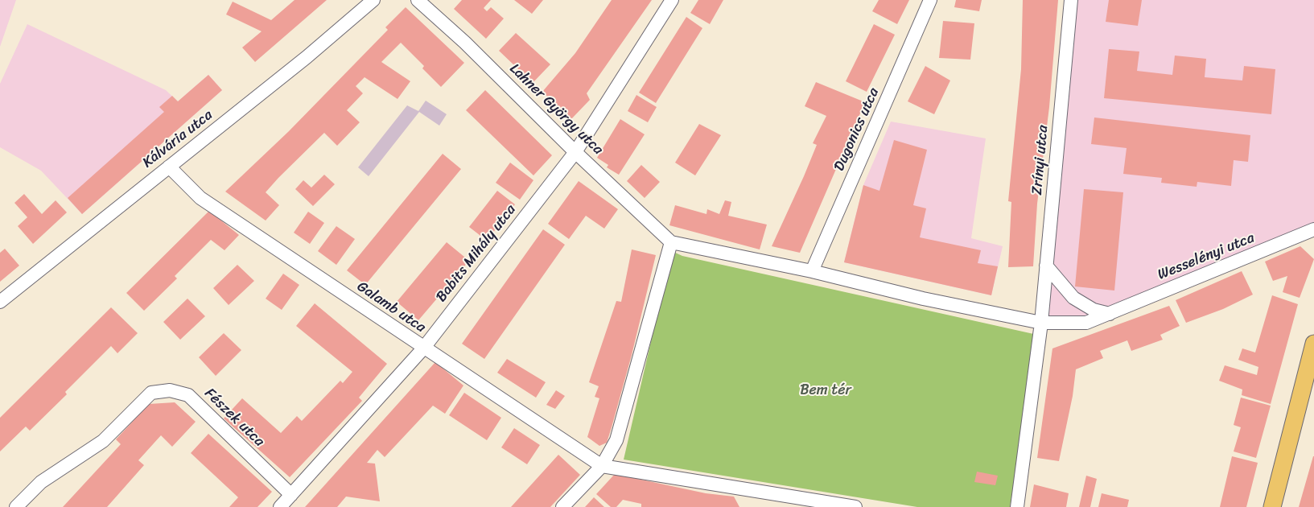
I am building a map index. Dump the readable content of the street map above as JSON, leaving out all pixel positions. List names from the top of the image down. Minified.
{"streets":{"street":["Lahner György utca","Dugonics utca","Kálvária utca","Zrínyi utca","Babits Mihály utca","Wesselényi utca","Galamb utca","Fészek utca"]},"crossings":[["Lahner György utca","Babits Mihály utca"],["Kálvária utca","Galamb utca"],["Zrínyi utca","Wesselényi utca"],["Babits Mihály utca","Galamb utca"],["Babits Mihály utca","Fészek utca"]],"parks":["Bem tér"]}
